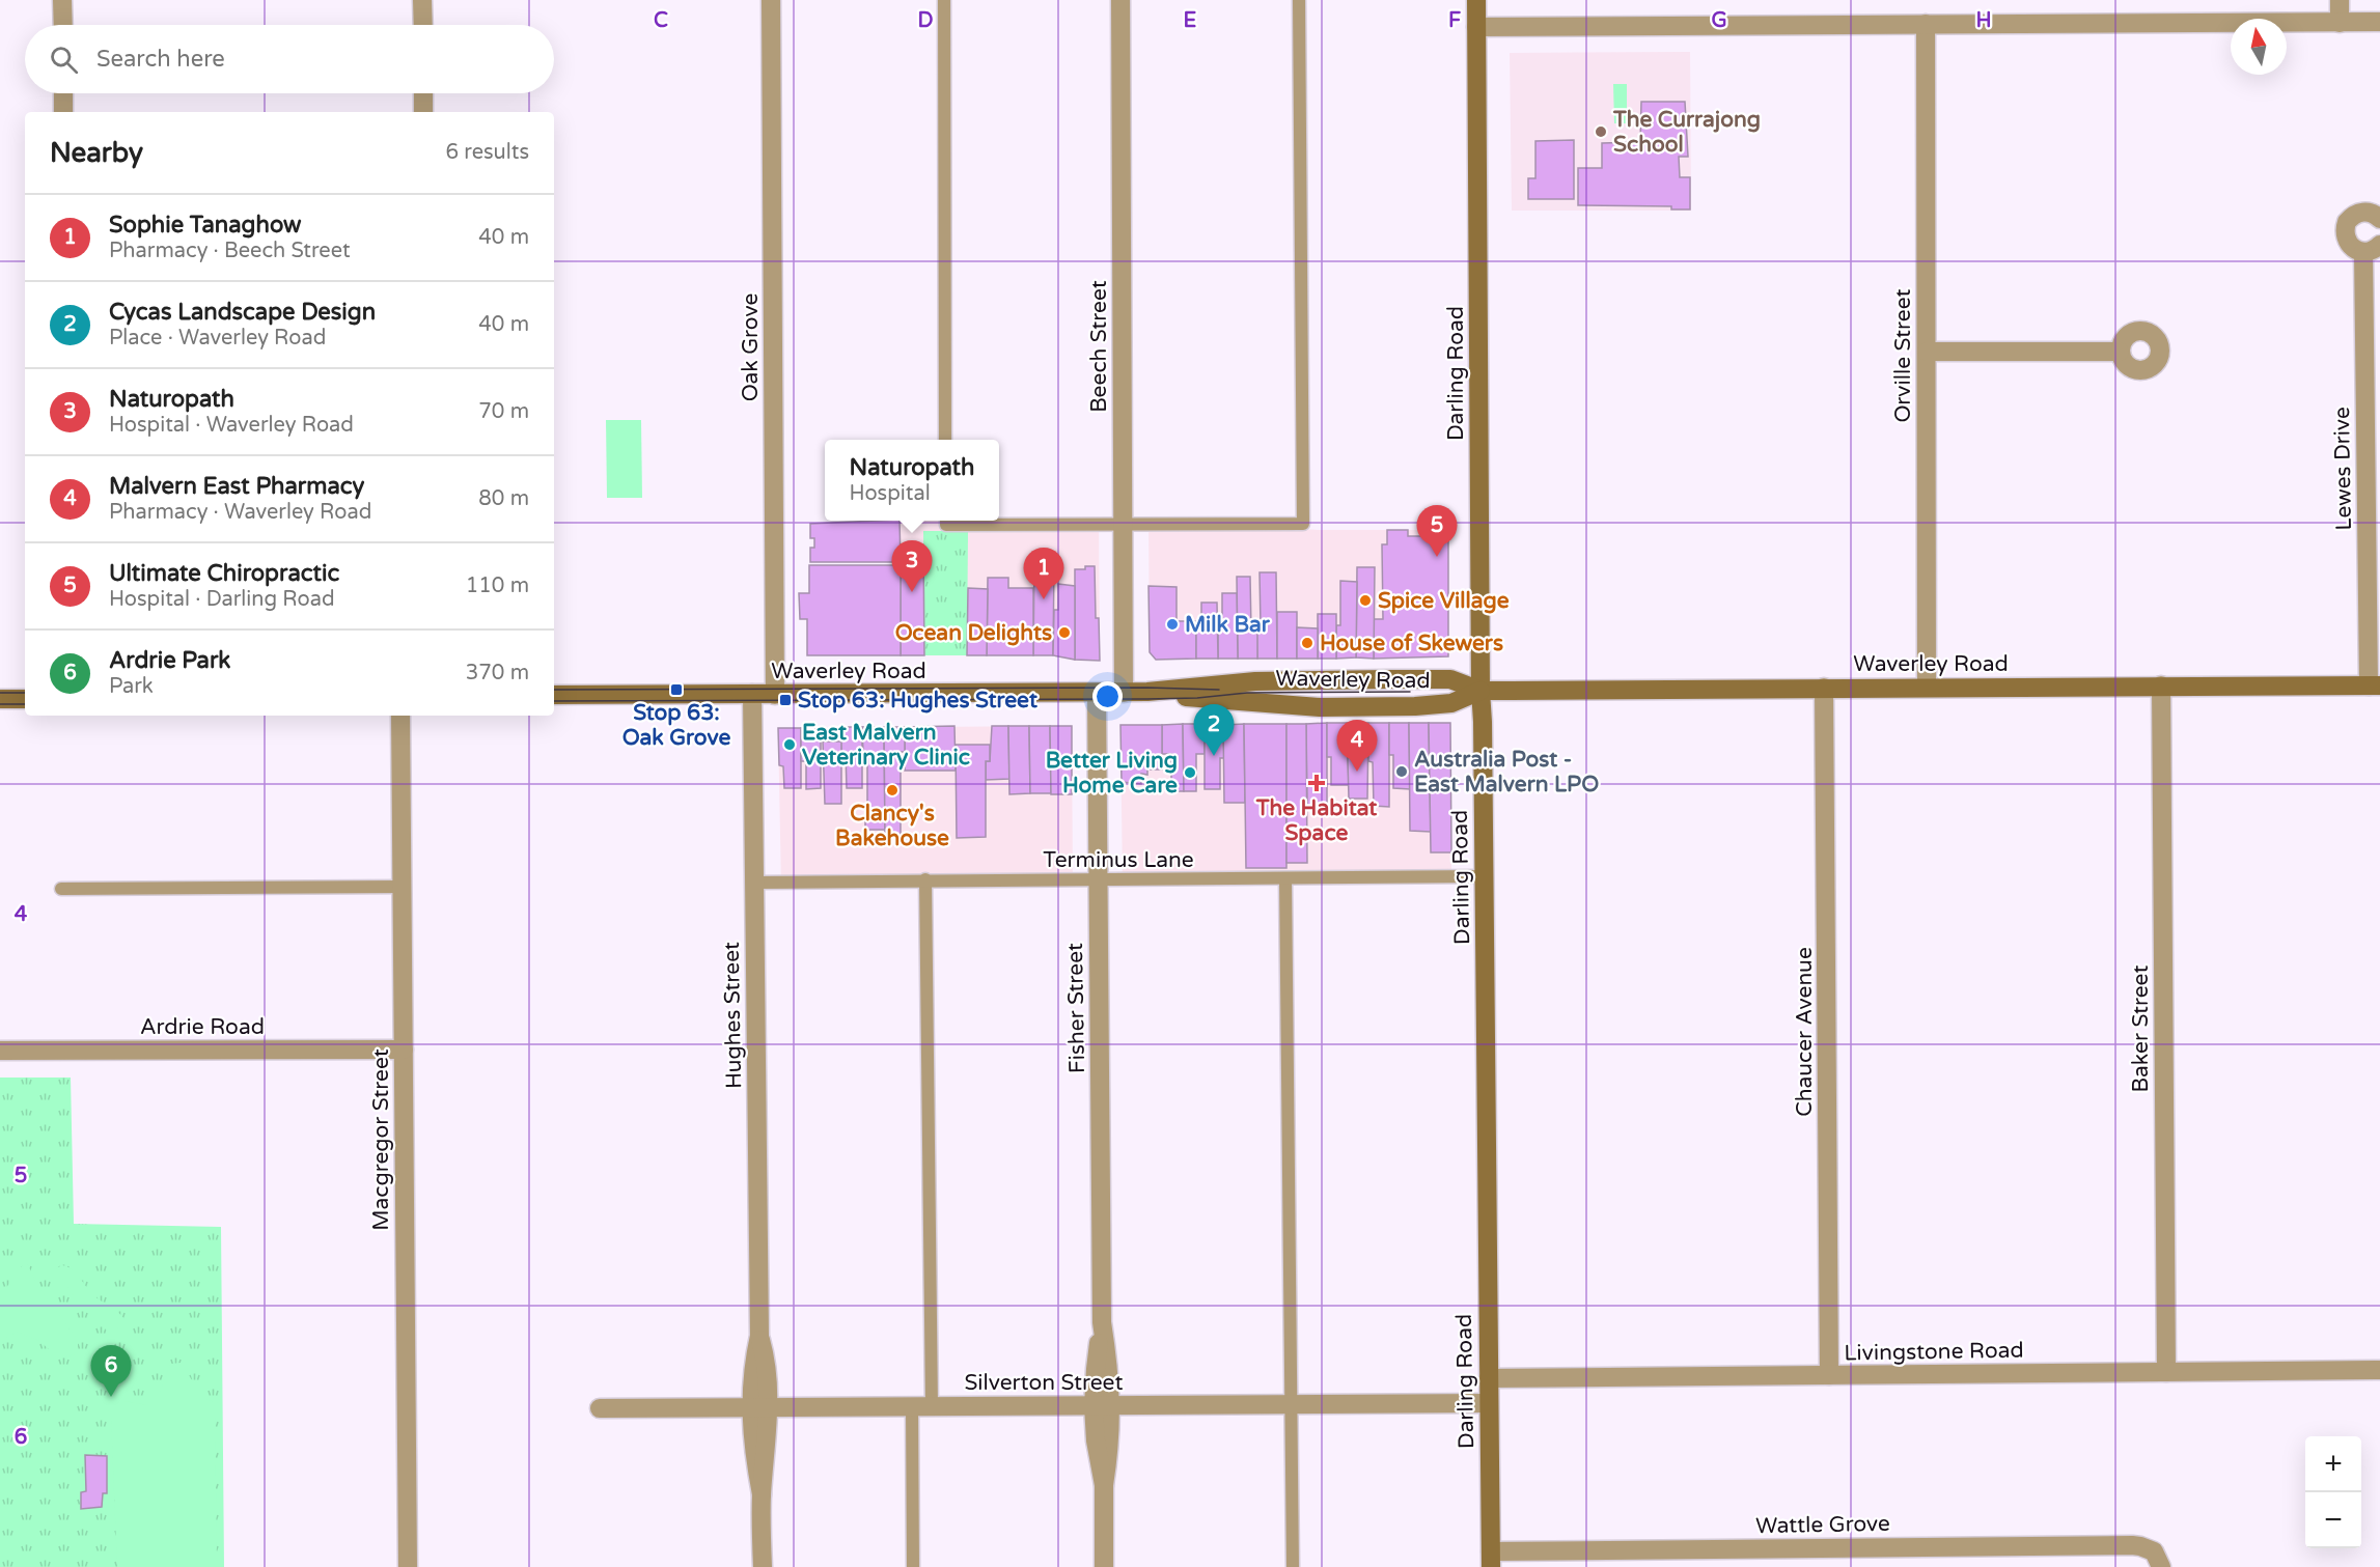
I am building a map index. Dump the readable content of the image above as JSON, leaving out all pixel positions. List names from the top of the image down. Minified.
{"streets":{"main road":["Darling Road","Waverley Road"],"street":["Beech Street","Oak Grove","Orville Street","Lewes Drive","Fisher Street","Hughes Street","Ardrie Road","Baker Street","Chaucer Avenue","Macgregor Street","Livingstone Road","Silverton Street","Wattle Grove"],"lane":["Terminus Lane"]},"crossings":[["Beech Street","Waverley Road"],["Oak Grove","Waverley Road"],["Orville Street","Waverley Road"],["Darling Road","Waverley Road"],["Darling Road","Terminus Lane"],["Darling Road","Livingstone Road"],["Darling Road","Silverton Street"],["Darling Road","Wattle Grove"],["Lewes Drive","Waverley Road"],["Waverley Road","Fisher Street"],["Waverley Road","Hughes Street"],["Waverley Road","Baker Street"],["Waverley Road","Chaucer Avenue"],["Terminus Lane","Fisher Street"],["Terminus Lane","Hughes Street"],["Fisher Street","Silverton Street"],["Hughes Street","Silverton Street"],["Ardrie Road","Macgregor Street"],["Baker Street","Livingstone Road"],["Chaucer Avenue","Livingstone Road"]],"places":{"other":["The Currajong School","Spice Village","Milk Bar","Ocean Delights","House of Skewers","East Malvern Veterinary Clinic","Australia Post - East Malvern LPO","Better Living Home Care","Clancy's Bakehouse"],"transit":["Stop 63: Oak Grove","Stop 63: Hughes Street"],"health":["The Habitat Space"]},"north":"top","page":{"search":"Search here","heading":["Nearby","6 results"],"list":[{"mark":"1","name":"Sophie Tanaghow","note":"Pharmacy · Beech Street","value":"40 m"},{"mark":"2","name":"Cycas Landscape Design","note":"Place · Waverley Road","value":"40 m"},{"mark":"3","name":"Naturopath","note":"Hospital · Waverley Road","value":"70 m"},{"mark":"4","name":"Malvern East Pharmacy","note":"Pharmacy · Waverley Road","value":"80 m"},{"mark":"5","name":"Ultimate Chiropractic","note":"Hospital · Darling Road","value":"110 m"},{"mark":"6","name":"Ardrie Park","note":"Park","value":"370 m"}],"popup":["Naturopath","Hospital"],"pins":["5","3","1","2","4","6"],"map_buttons":["+","−"]},"grid":{"columns":["C","D","E","F","G","H"],"rows":["4","5","6"]}}
